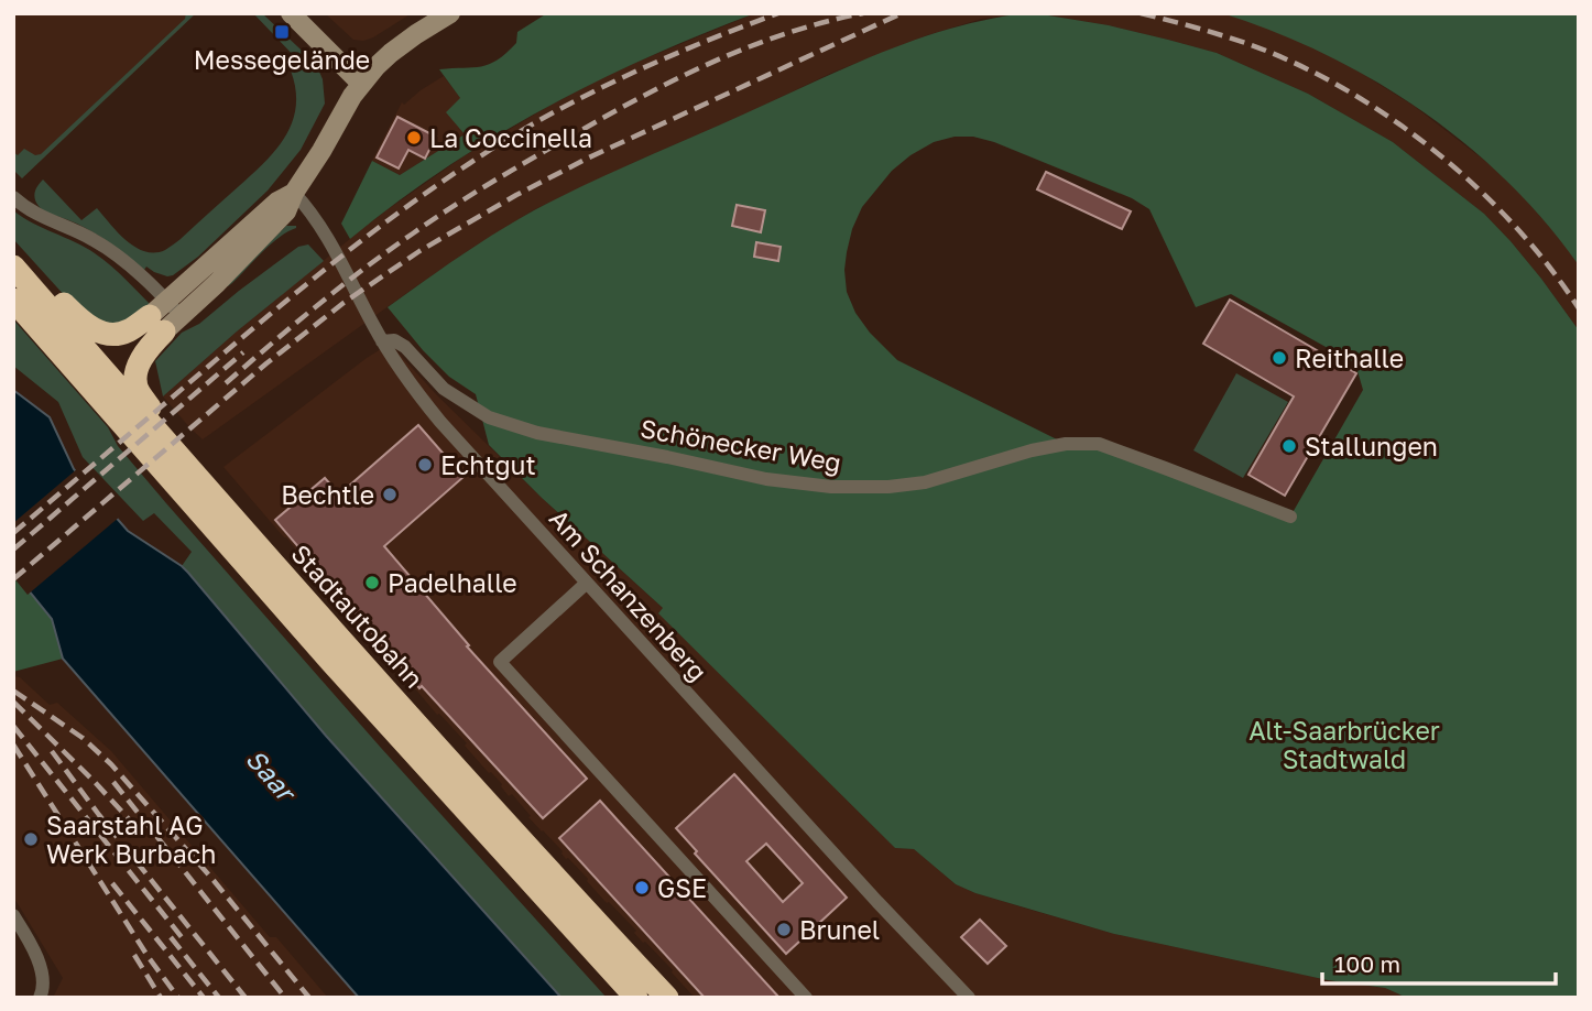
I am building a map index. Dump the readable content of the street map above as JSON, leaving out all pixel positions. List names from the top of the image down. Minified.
{"streets":{"highway":["Stadtautobahn"],"street":["Schönecker Weg","Am Schanzenberg"]},"crossings":[["Schönecker Weg","Am Schanzenberg"]],"water":["Saar"],"parks":["Alt-Saarbrücker Stadtwald"],"places":{"transit":["Messegelände"],"other":["La Coccinella","Reithalle","Stallungen","Echtgut","Bechtle","Padelhalle","Saarstahl AG Werk Burbach","GSE","Brunel"]},"scale_bar":"100 m"}
